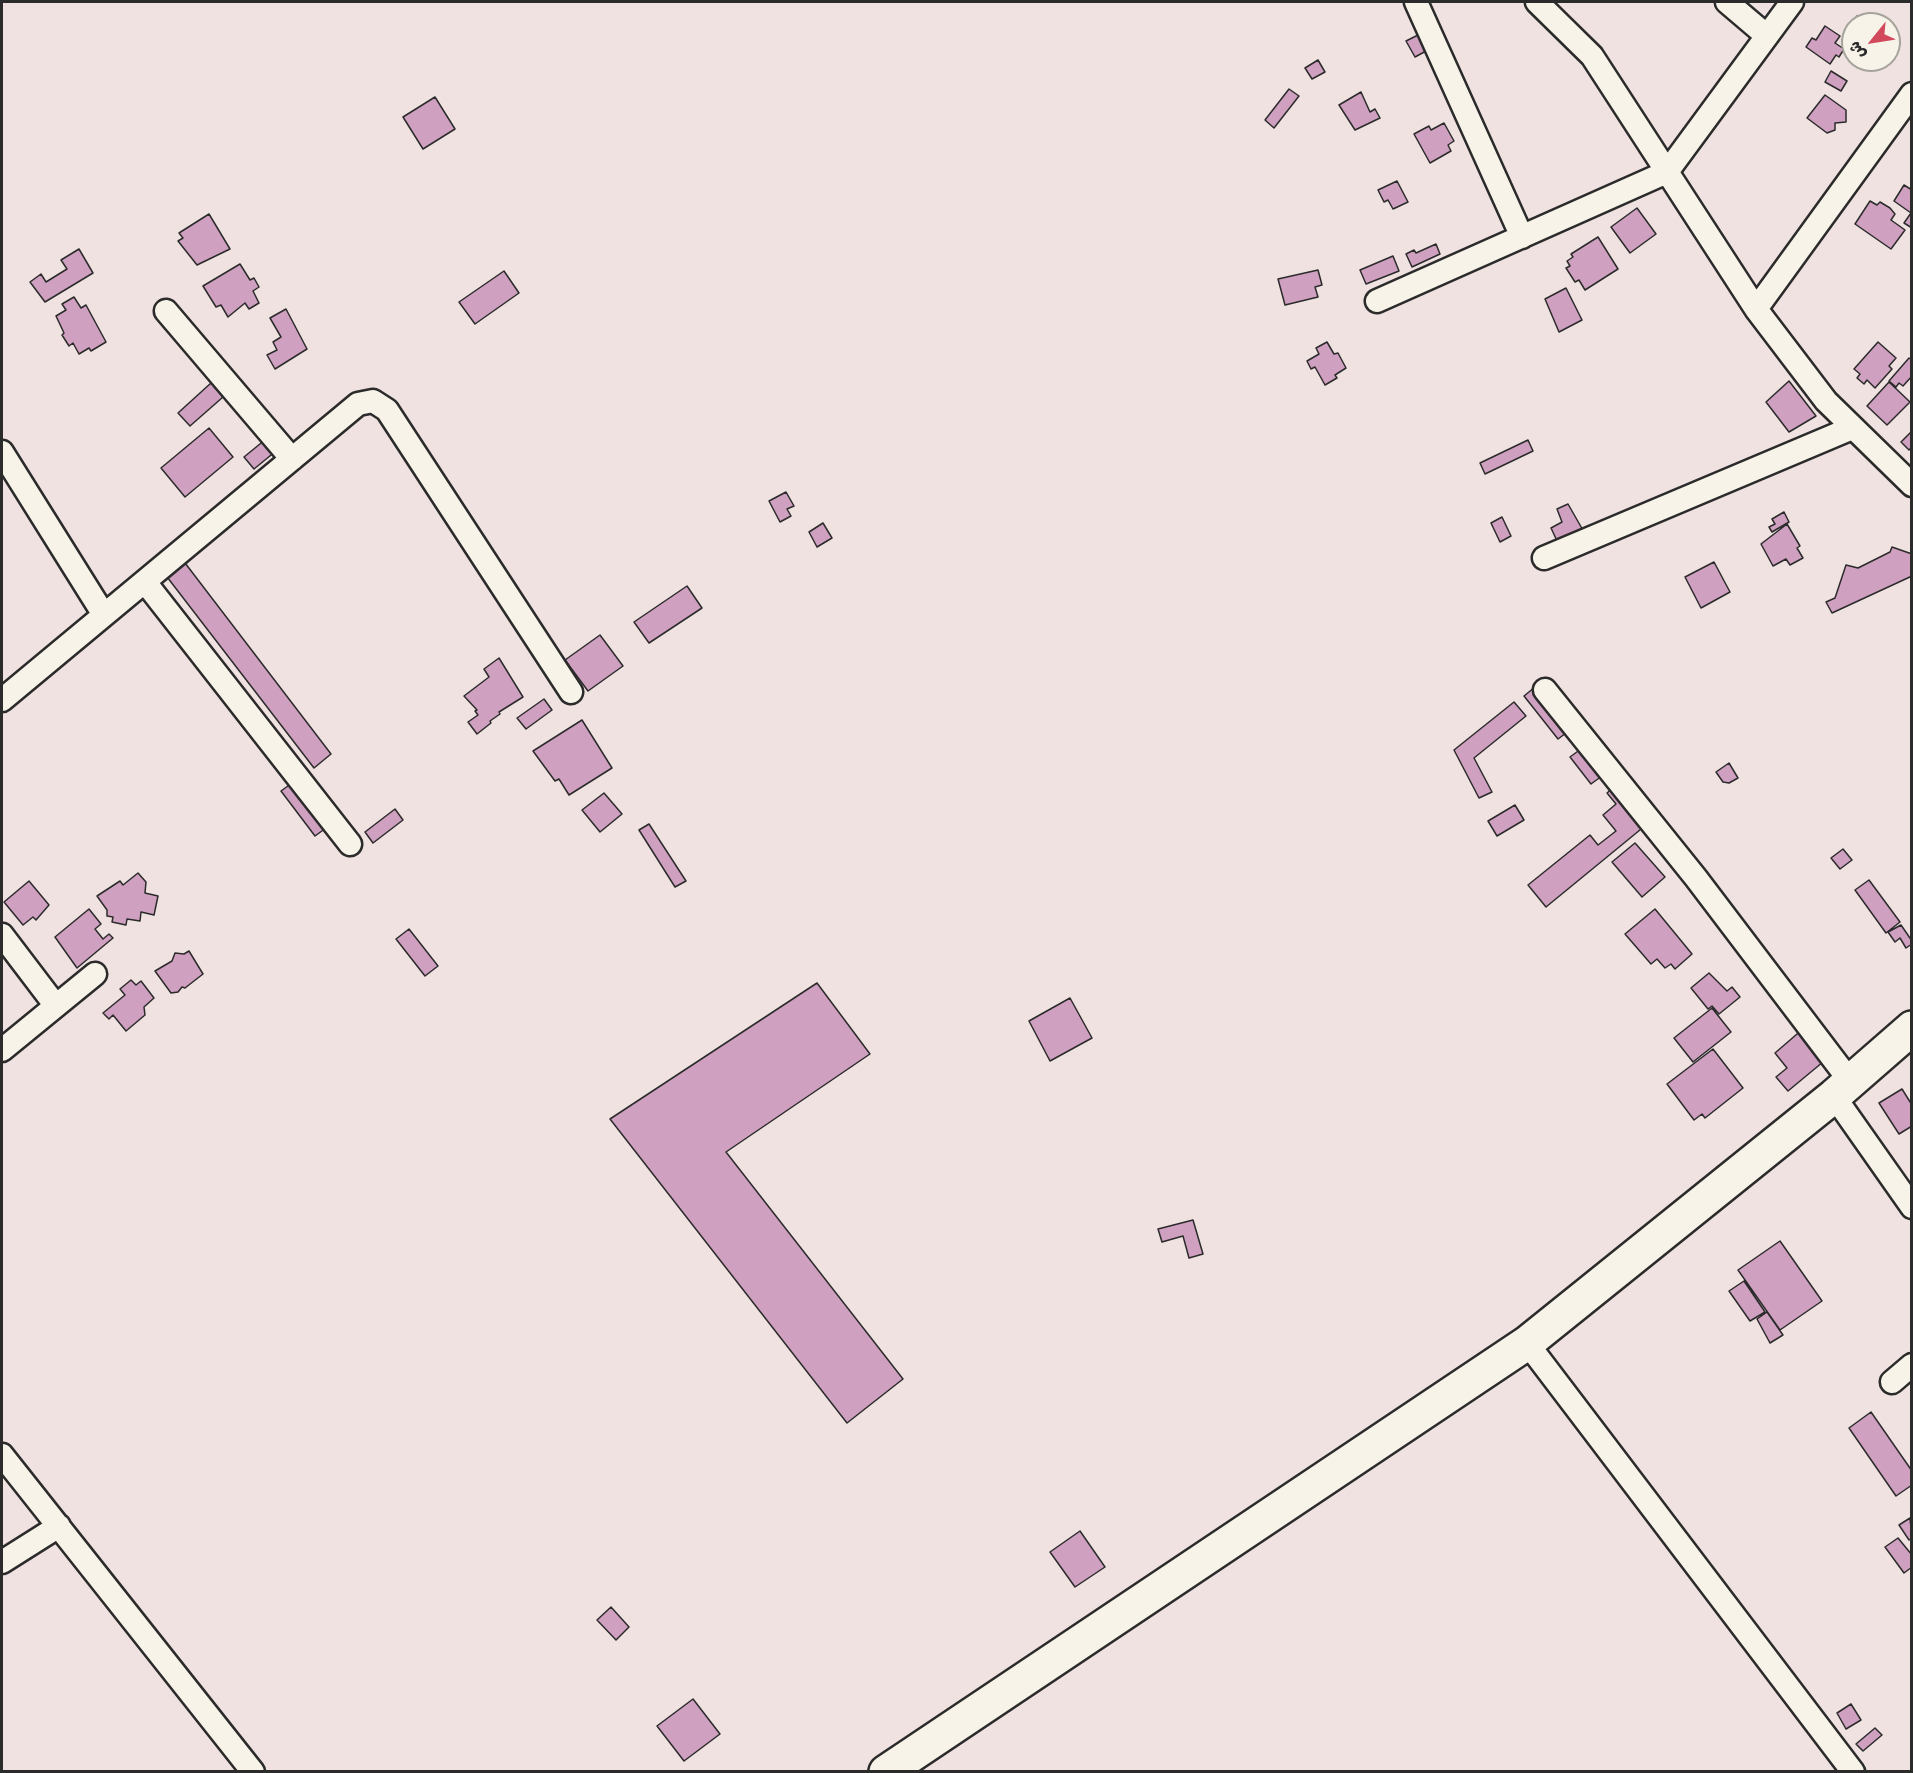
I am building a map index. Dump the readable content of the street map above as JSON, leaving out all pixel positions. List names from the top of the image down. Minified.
{"north":"bottom left"}
